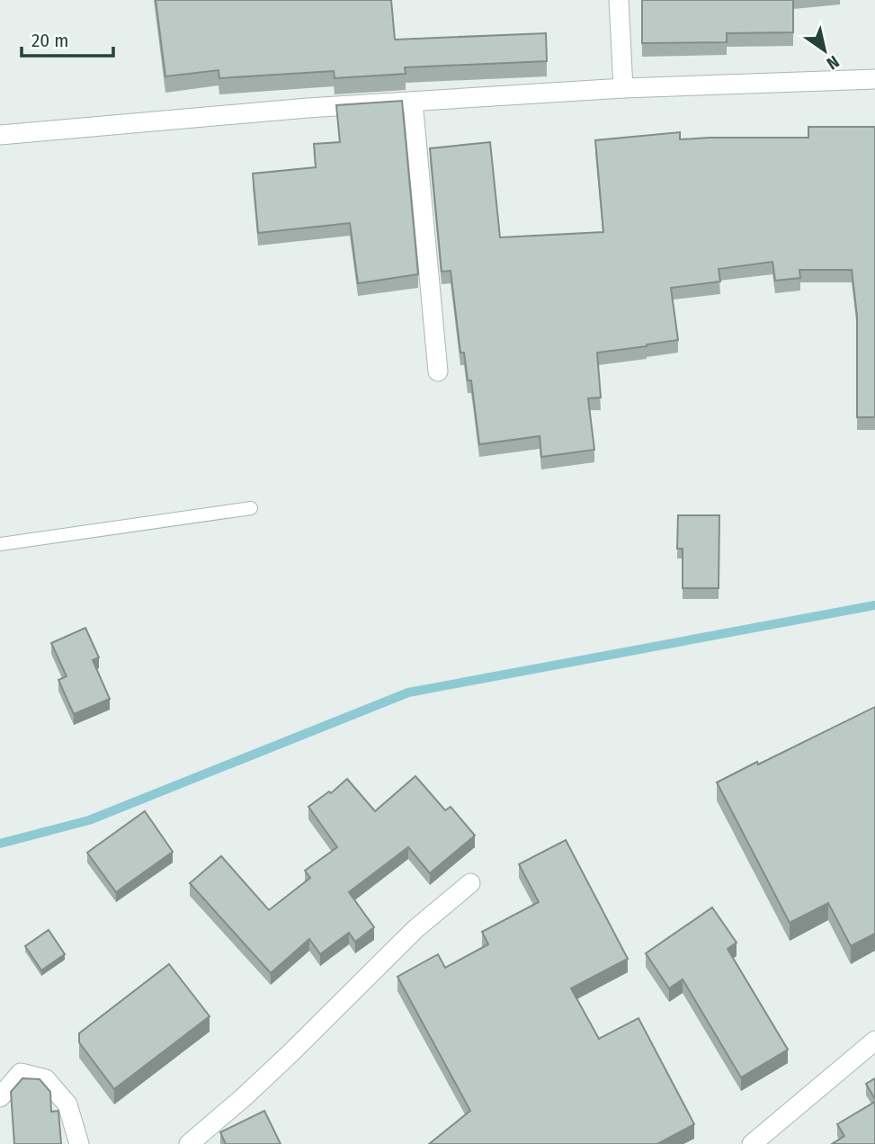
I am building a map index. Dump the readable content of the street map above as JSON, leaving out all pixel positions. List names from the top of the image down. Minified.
{"scale_bar":"20 m","north":"bottom right"}
